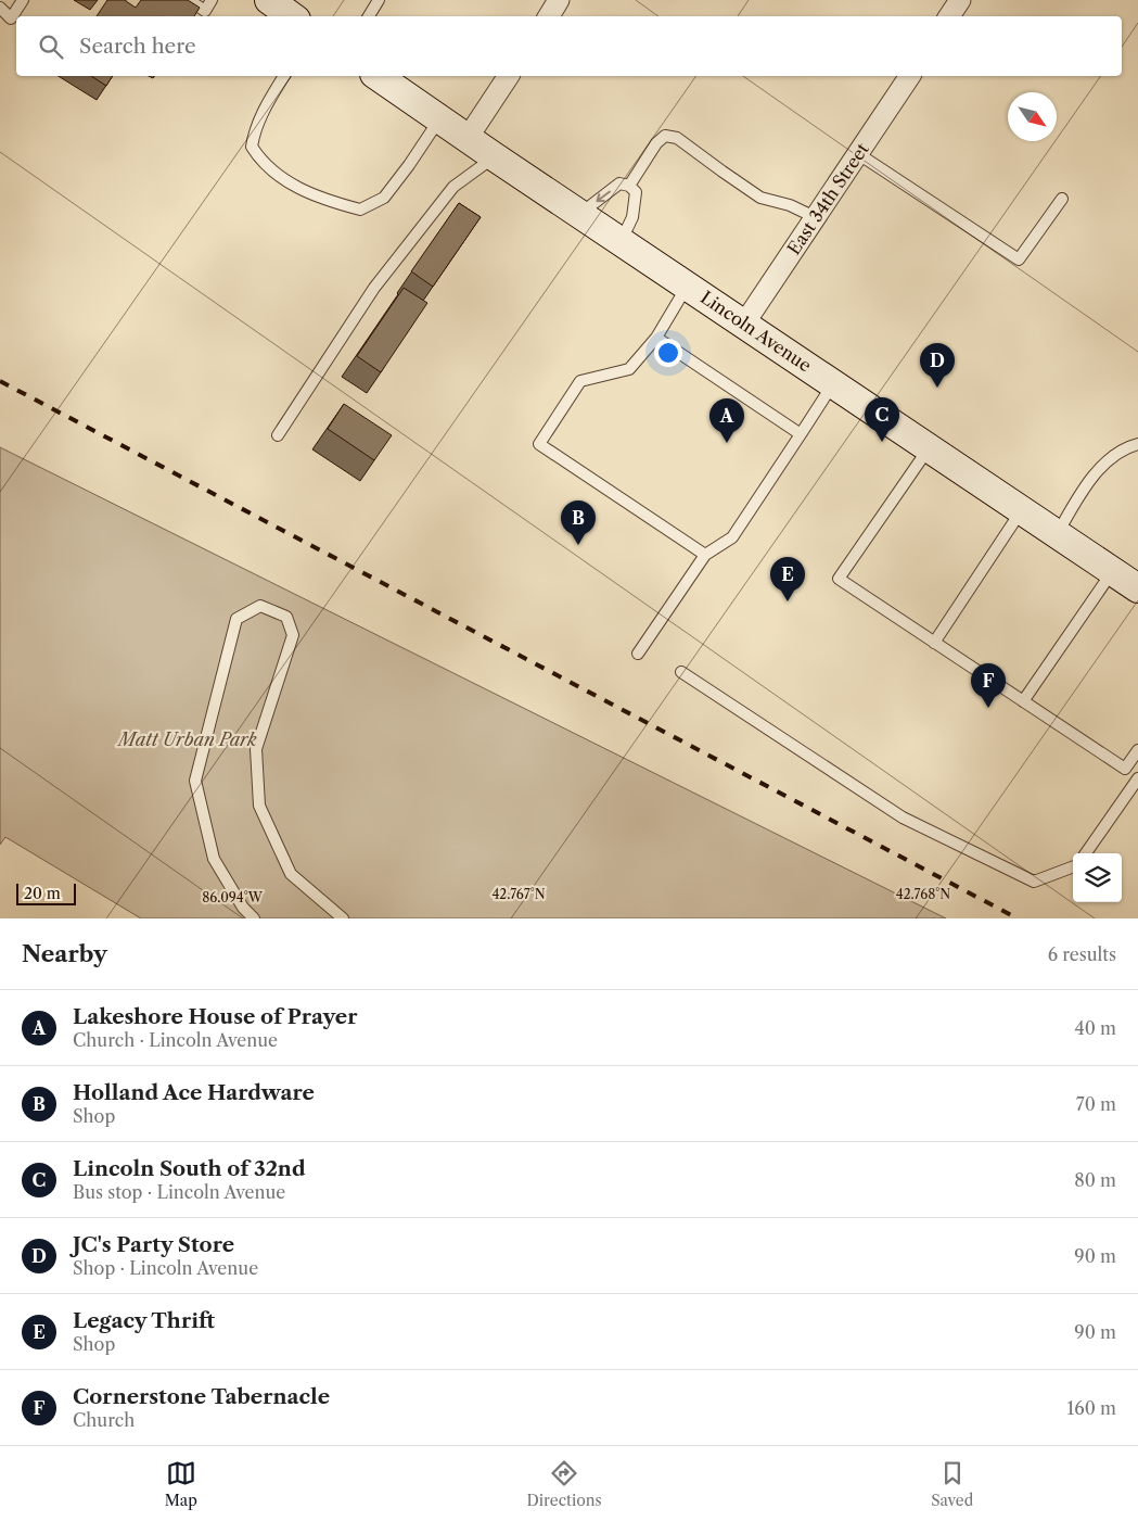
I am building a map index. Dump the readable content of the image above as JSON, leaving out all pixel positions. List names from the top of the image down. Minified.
{"streets":{"main road":["Lincoln Avenue"],"street":["East 34th Street"]},"crossings":[["East 34th Street","Lincoln Avenue"]],"parks":["Matt Urban Park"],"scale_bar":"20 m","north":"bottom right","page":{"search":"Search here","pins":["D","C","A","B","E","F"],"scale":"20 m","heading":["Nearby","6 results"],"list":[{"mark":"A","name":"Lakeshore House of Prayer","note":"Church · Lincoln Avenue","value":"40 m"},{"mark":"B","name":"Holland Ace Hardware","note":"Shop","value":"70 m"},{"mark":"C","name":"Lincoln South of 32nd","note":"Bus stop · Lincoln Avenue","value":"80 m"},{"mark":"D","name":"JC's Party Store","note":"Shop · Lincoln Avenue","value":"90 m"},{"mark":"E","name":"Legacy Thrift","note":"Shop","value":"90 m"},{"mark":"F","name":"Cornerstone Tabernacle","note":"Church","value":"160 m"}],"nav":["Map","Directions","Saved"]},"coordinates":["42.767°N","42.768°N","86.094°W"]}
